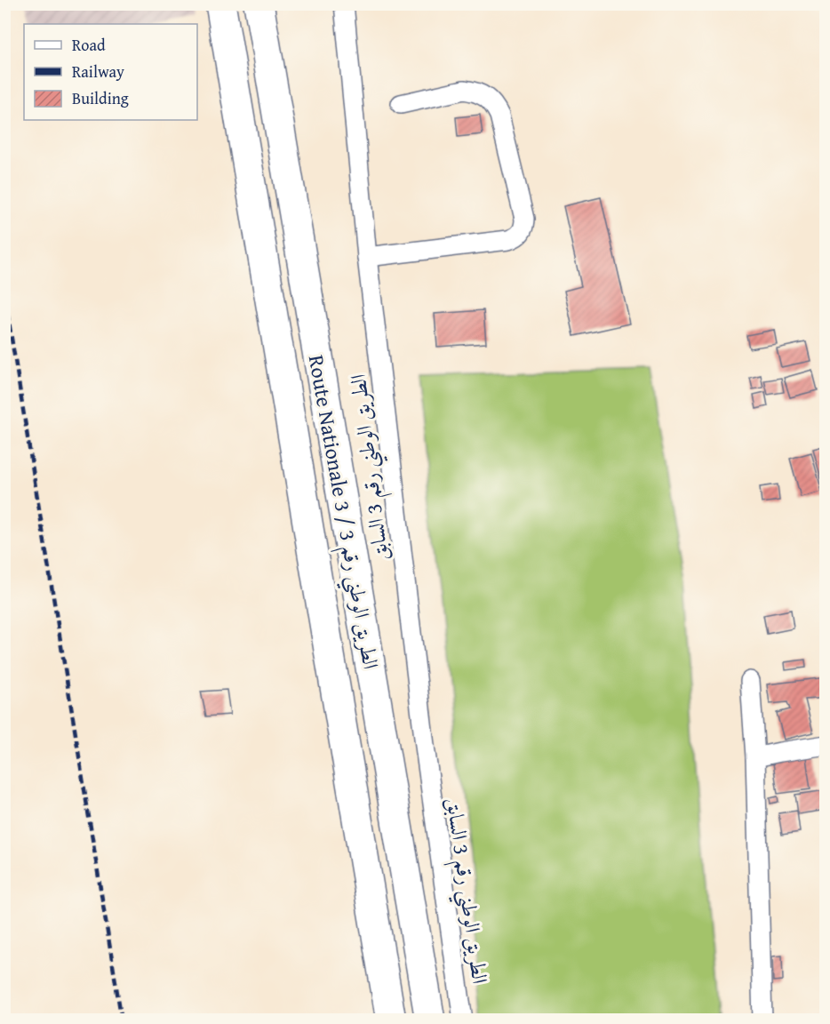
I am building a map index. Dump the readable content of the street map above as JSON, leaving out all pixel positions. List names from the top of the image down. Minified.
{"streets":{"highway":["Route Nationale 3 / الطريق الوطني رقم 3"],"street":["الطريق الوطني رقم 3 السابق"]},"legend":["Road","Railway","Building"]}
